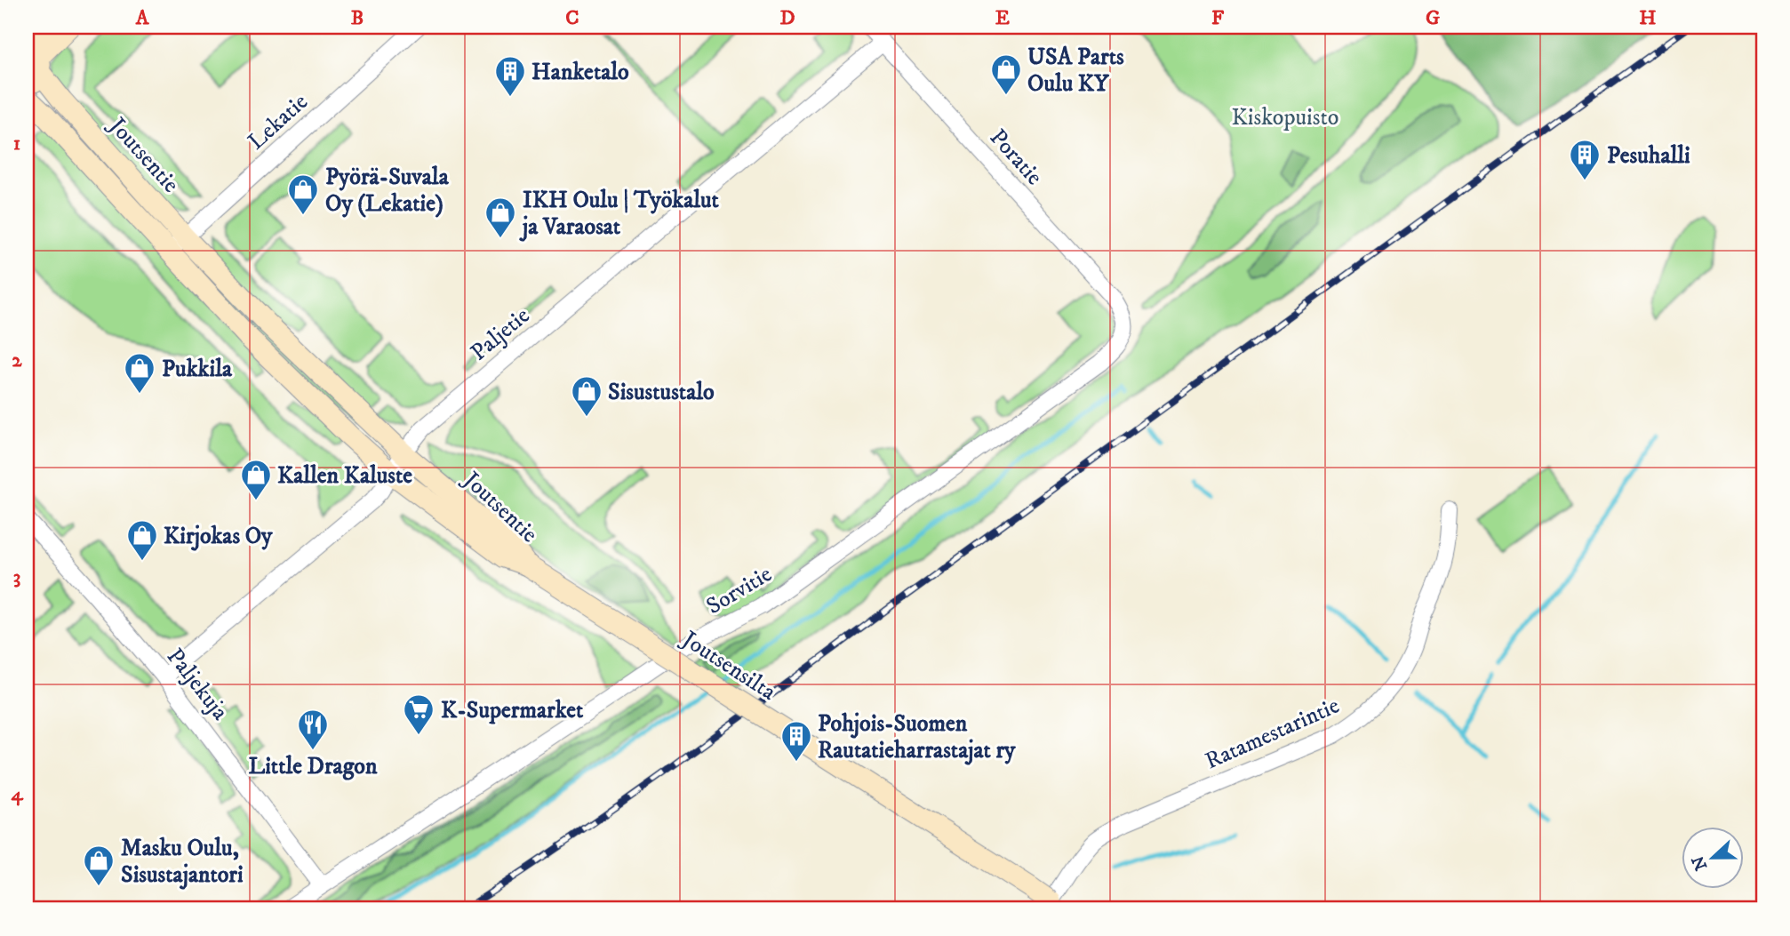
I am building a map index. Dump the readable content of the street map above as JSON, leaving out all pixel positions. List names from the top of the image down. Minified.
{"streets":{"main road":["Joutsentie","Joutsensilta"],"street":["Lekatie","Poratie","Paljetie","Sorvitie","Paljekuja","Ratamestarintie"]},"crossings":[["Lekatie","Joutsentie"],["Joutsentie","Paljetie"],["Joutsentie","Joutsensilta"],["Poratie","Paljetie"],["Poratie","Sorvitie"],["Paljetie","Paljekuja"],["Sorvitie","Paljekuja"],["Joutsensilta","Ratamestarintie"]],"parks":["Kiskopuisto"],"places":{"shop":["USA Parts Oulu KY","Pyörä-Suvala Oy (Lekatie)","IKH Oulu | Työkalut ja Varaosat","Pukkila","Sisustustalo","Kallen Kaluste","Kirjokas Oy","Masku Oulu, Sisustajantori"],"building":["Hanketalo","Pesuhalli","Pohjois-Suomen Rautatieharrastajat ry"],"supermarket":["K-Supermarket"],"restaurant":["Little Dragon"]},"north":"left","grid":{"columns":["A","B","C","D","E","F","G","H"],"rows":["1","2","3","4"]}}
